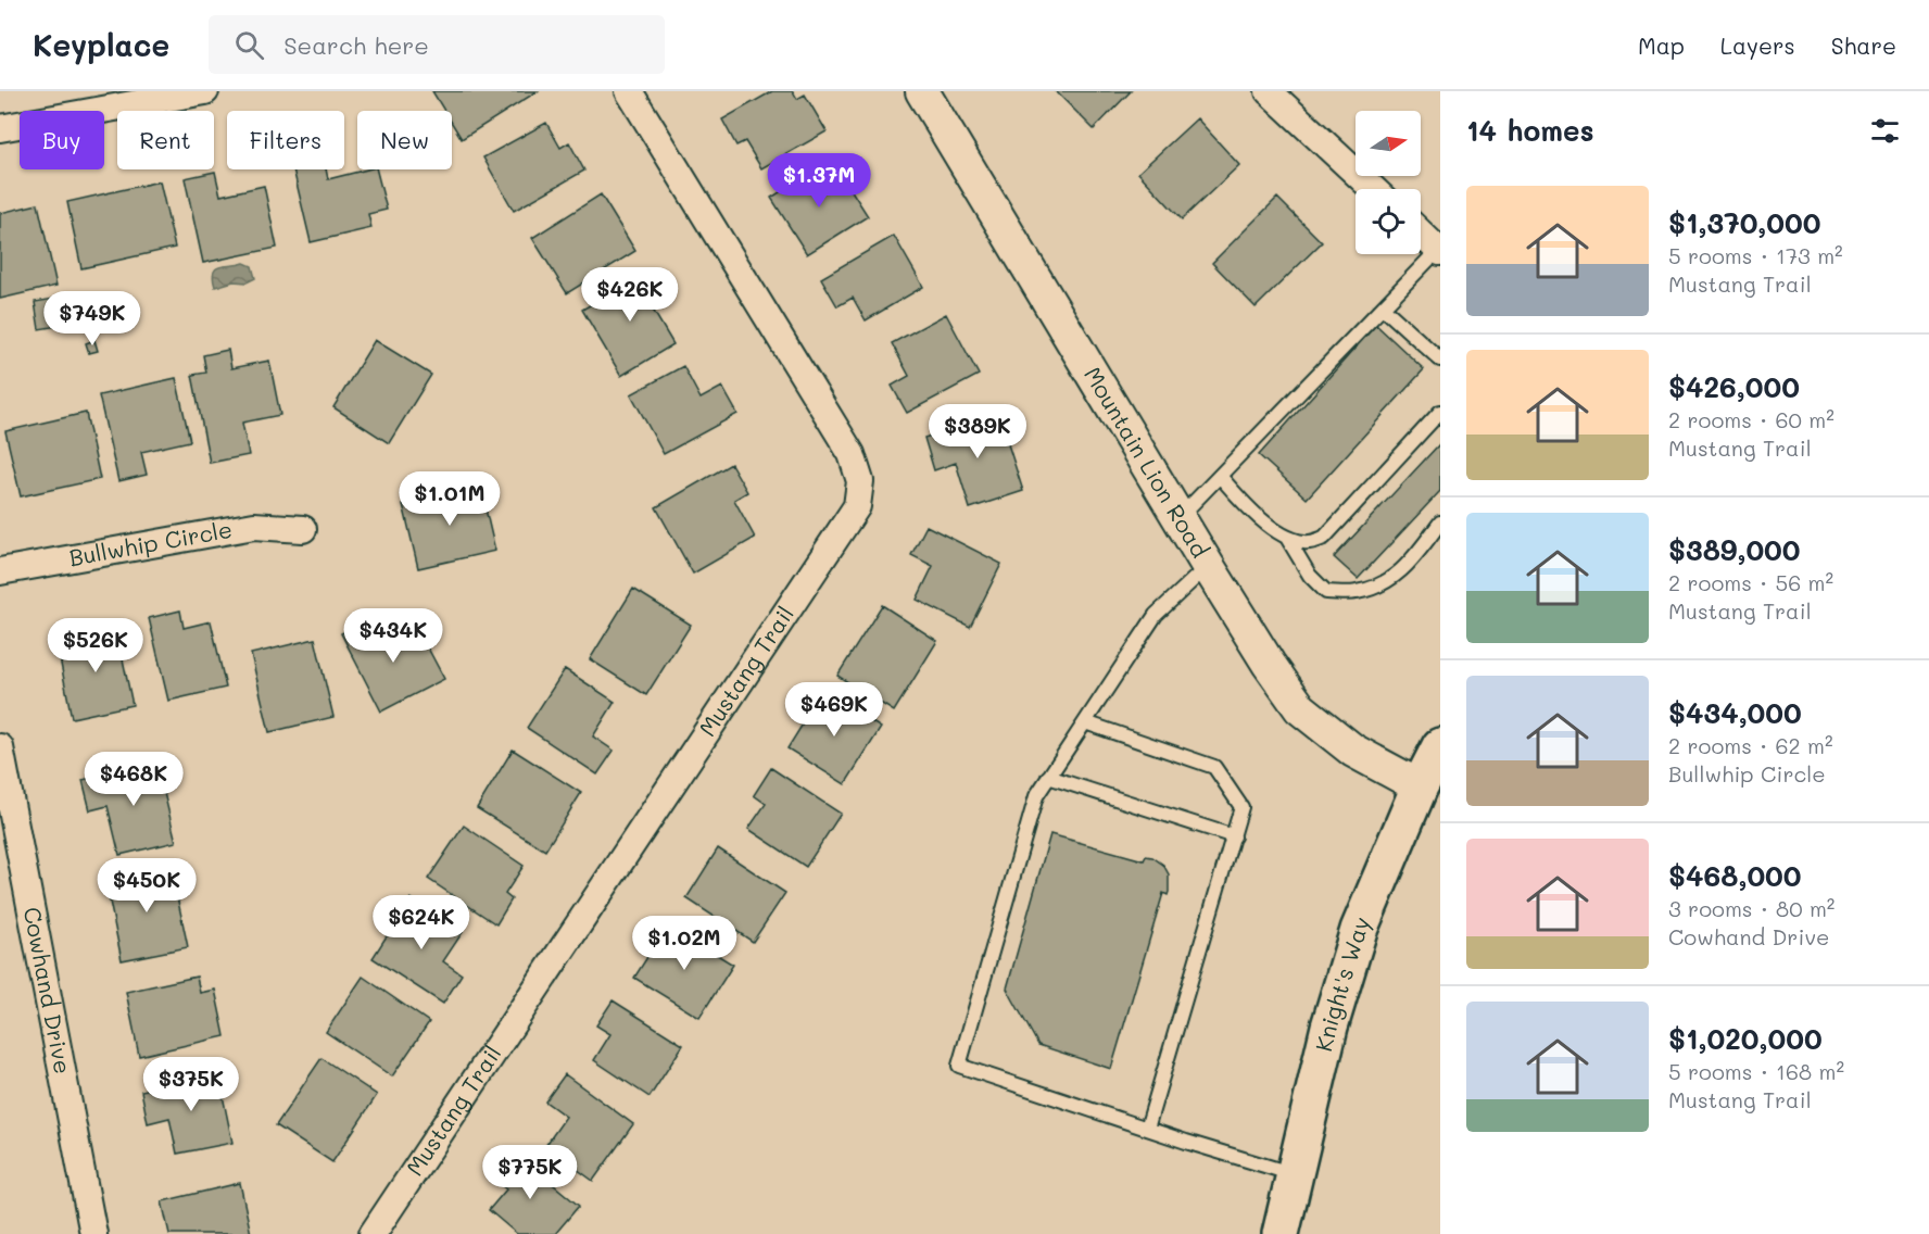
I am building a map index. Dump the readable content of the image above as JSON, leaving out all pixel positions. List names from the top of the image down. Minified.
{"streets":{"main road":["Knight's Way"],"street":["Mountain Lion Road","Bullwhip Circle","Mustang Trail","Cowhand Drive"]},"crossings":[["Mountain Lion Road","Knight's Way"]],"north":"right","page":{"header":"Keyplace","search":"Search here","nav":["Map","Layers","Share"],"heading":"14 homes","chip":["Buy","Rent","Filters","New"],"price":["$1.37M","$426K","$749K","$389K","$1.01M","$434K","$526K","$469K","$468K","$450K","$624K","$1.02M","$375K","$775K"],"list":[{"name":"$1,370,000","note":"5 rooms · 173 m² · Mustang Trail"},{"name":"$426,000","note":"2 rooms · 60 m² · Mustang Trail"},{"name":"$389,000","note":"2 rooms · 56 m² · Mustang Trail"},{"name":"$434,000","note":"2 rooms · 62 m² · Bullwhip Circle"},{"name":"$468,000","note":"3 rooms · 80 m² · Cowhand Drive"},{"name":"$1,020,000","note":"5 rooms · 168 m² · Mustang Trail"}]}}
